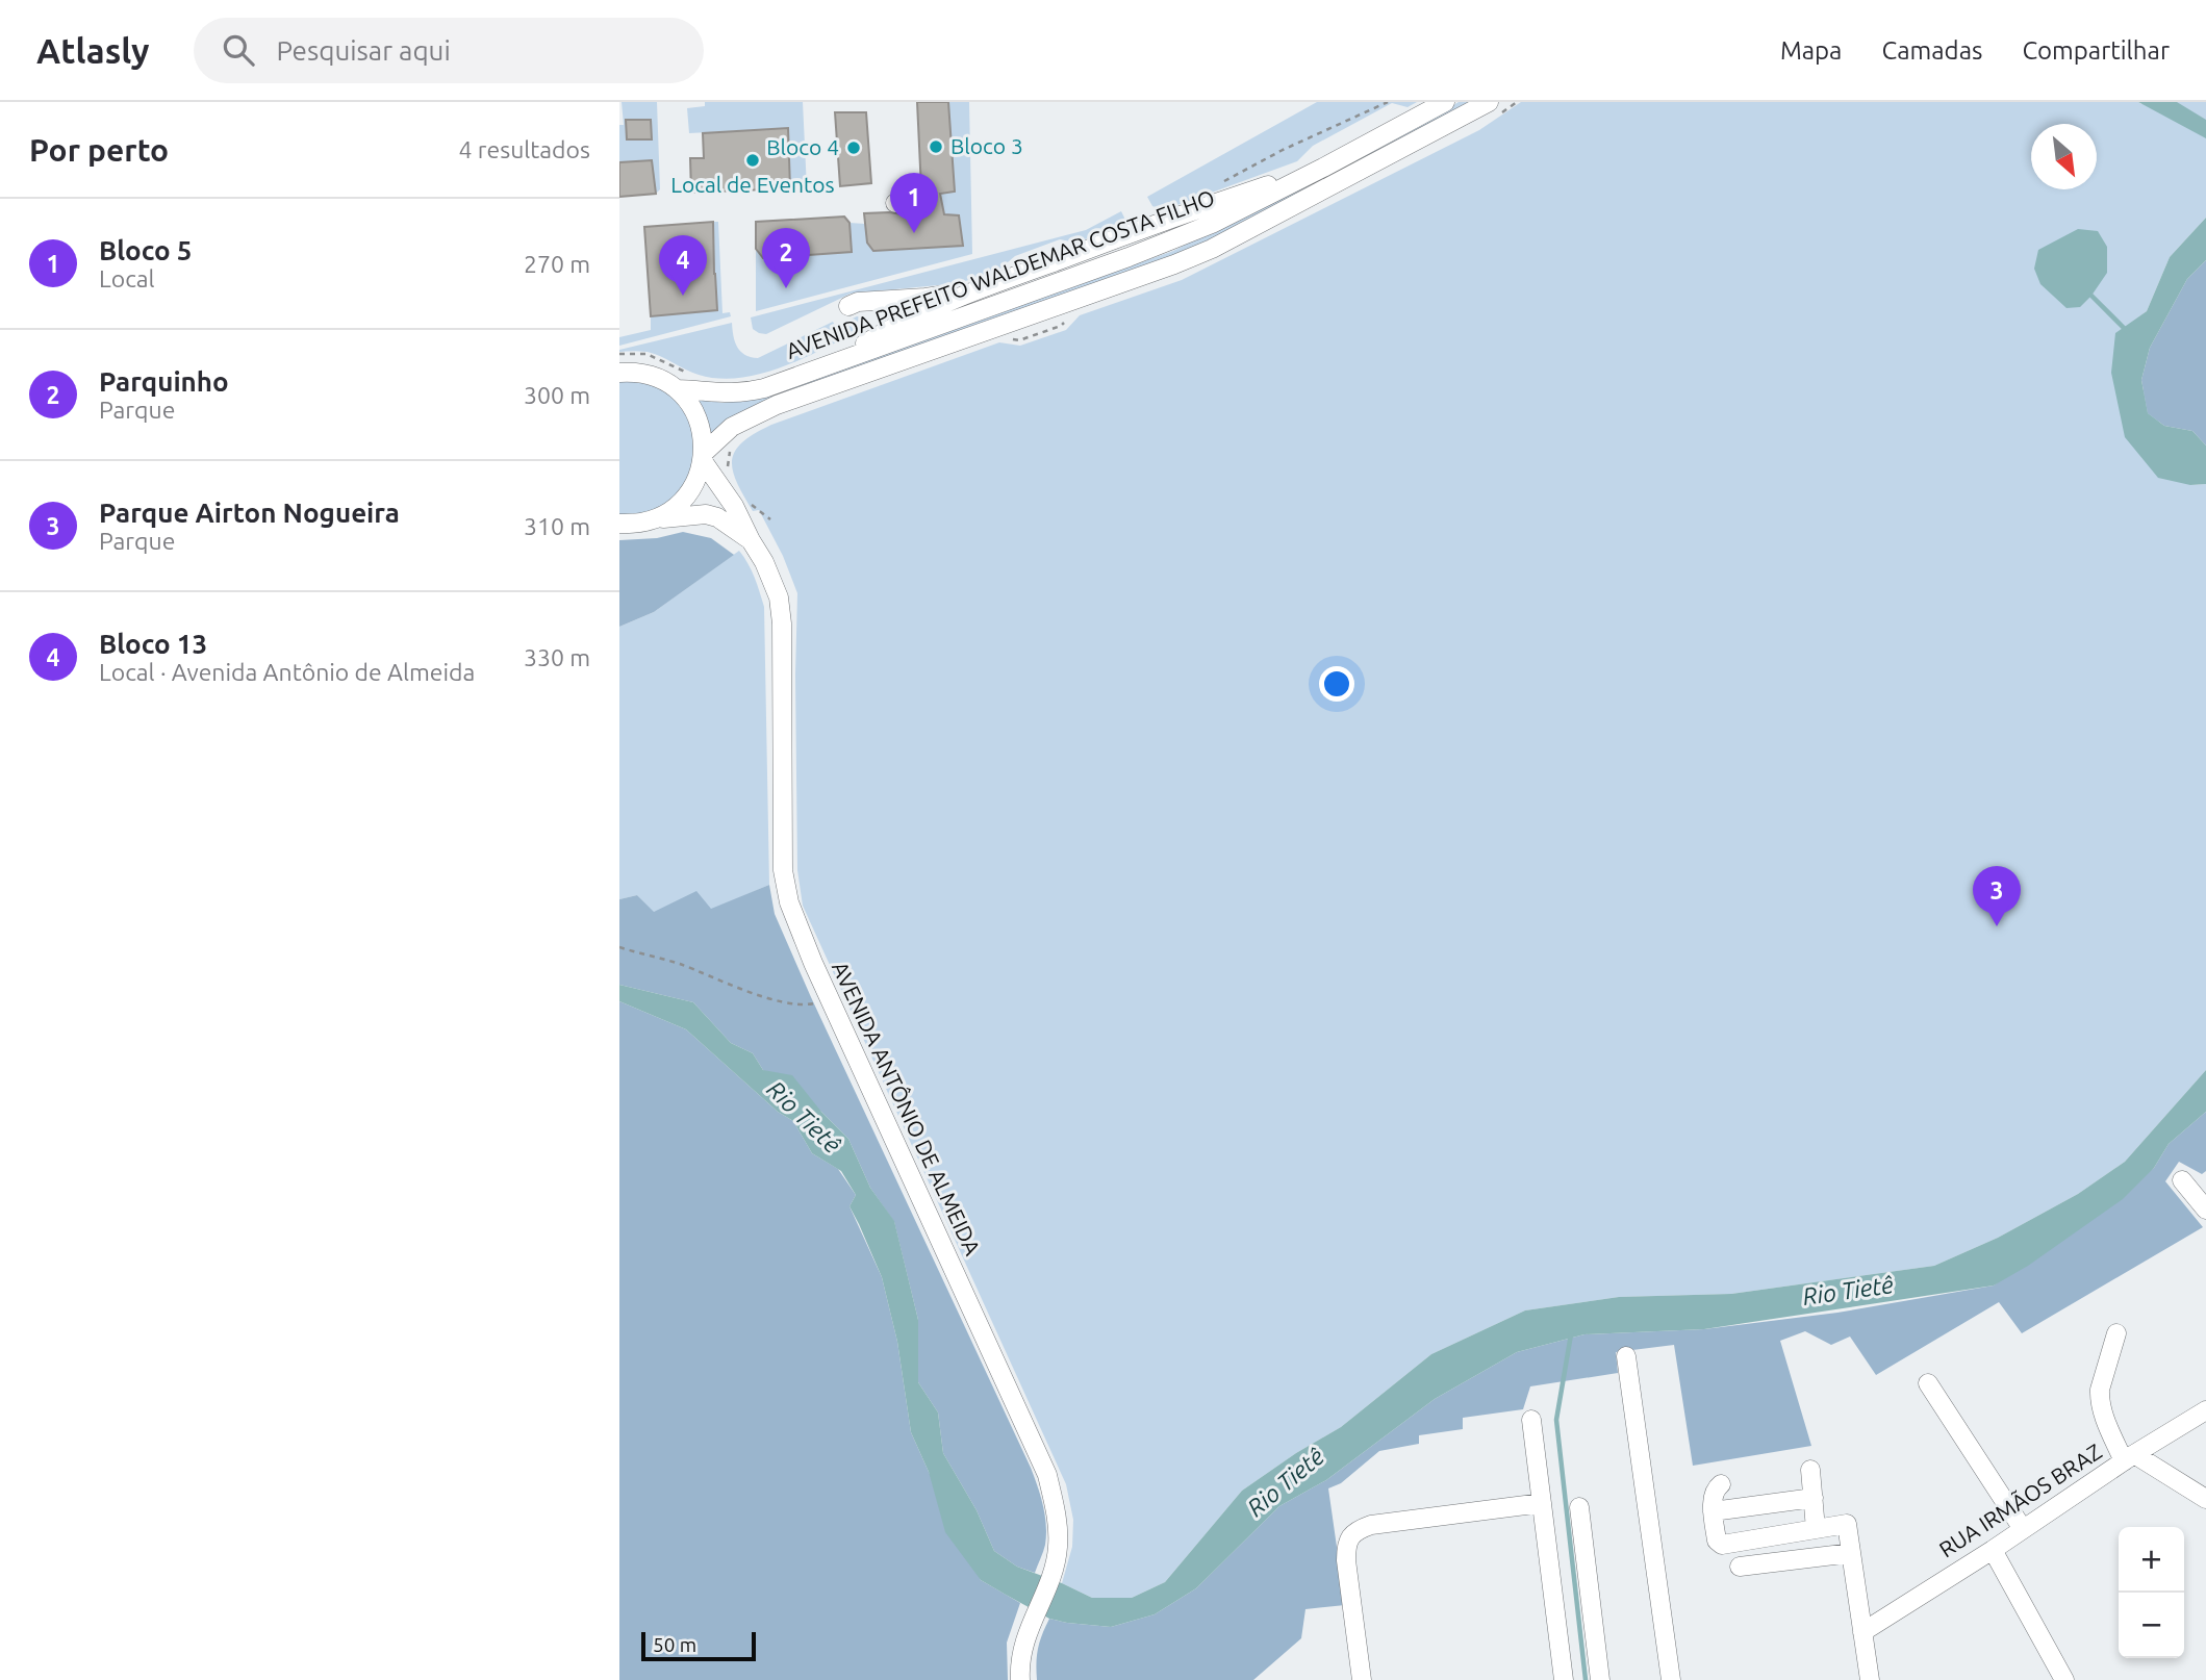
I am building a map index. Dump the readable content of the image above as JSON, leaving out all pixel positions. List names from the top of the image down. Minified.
{"streets":{"street":["AVENIDA PREFEITO WALDEMAR COSTA FILHO","AVENIDA ANTÔNIO DE ALMEIDA","RUA IRMÃOS BRAZ"]},"crossings":[["AVENIDA PREFEITO WALDEMAR COSTA FILHO","AVENIDA ANTÔNIO DE ALMEIDA"]],"water":["Rio Tietê"],"places":["Bloco 3","Bloco 4","Local de Eventos"],"scale_bar":"50 m","north":"bottom right","page":{"header":"Atlasly","search":"Pesquisar aqui","nav":["Mapa","Camadas","Compartilhar"],"heading":["Por perto","4 resultados"],"pins":["1","2","4","3"],"list":[{"mark":"1","name":"Bloco 5","note":"Local","value":"270 m"},{"mark":"2","name":"Parquinho","note":"Parque","value":"300 m"},{"mark":"3","name":"Parque Airton Nogueira","note":"Parque","value":"310 m"},{"mark":"4","name":"Bloco 13","note":"Local · Avenida Antônio de Almeida","value":"330 m"}],"map_buttons":["+","−"],"scale":"50 m"}}
